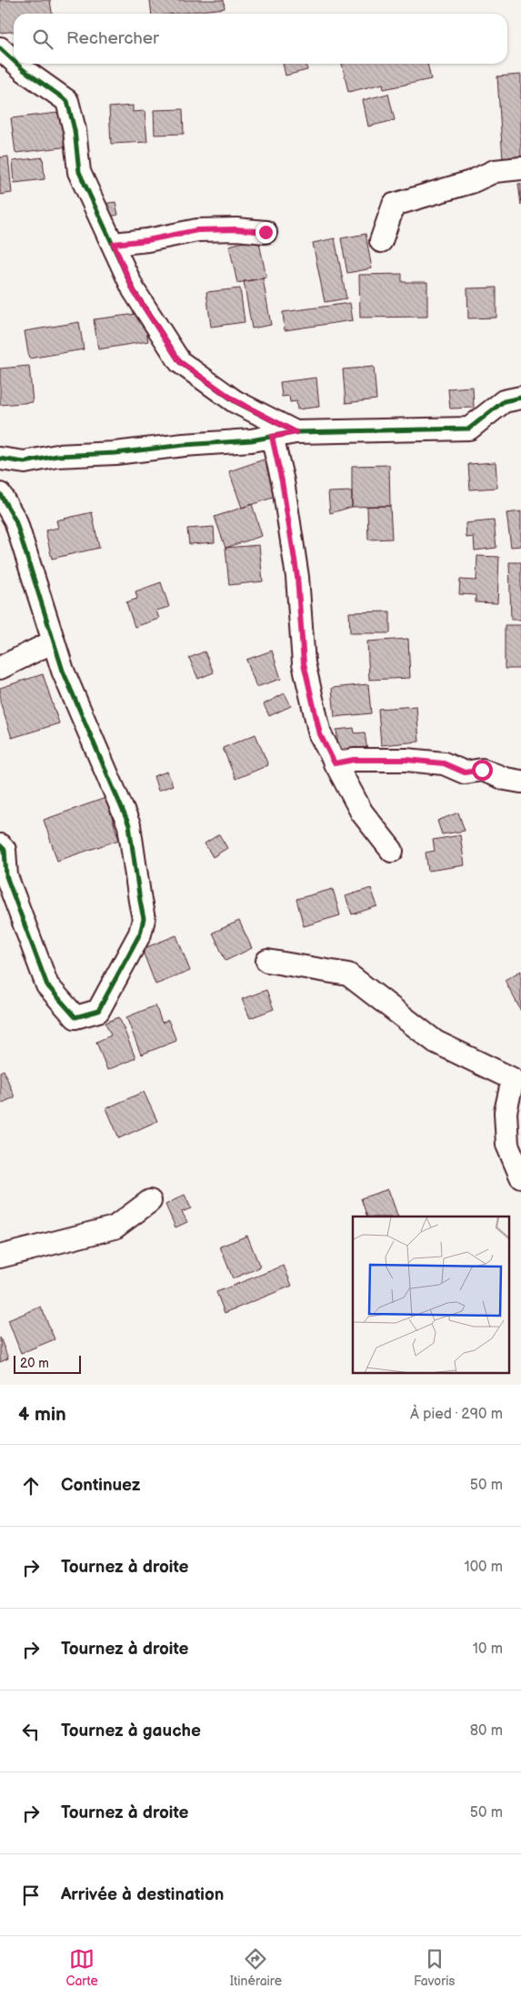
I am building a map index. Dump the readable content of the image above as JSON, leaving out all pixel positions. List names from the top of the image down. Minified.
{"scale_bar":"20 m","page":{"search":"Rechercher","scale":"20 m","heading":["4 min","À pied · 290 m"],"list":[["Continuez","50 m"],["Tournez à droite","100 m"],["Tournez à droite","10 m"],["Tournez à gauche","80 m"],["Tournez à droite","50 m"],"Arrivée à destination"],"nav":["Carte","Itinéraire","Favoris"]}}
